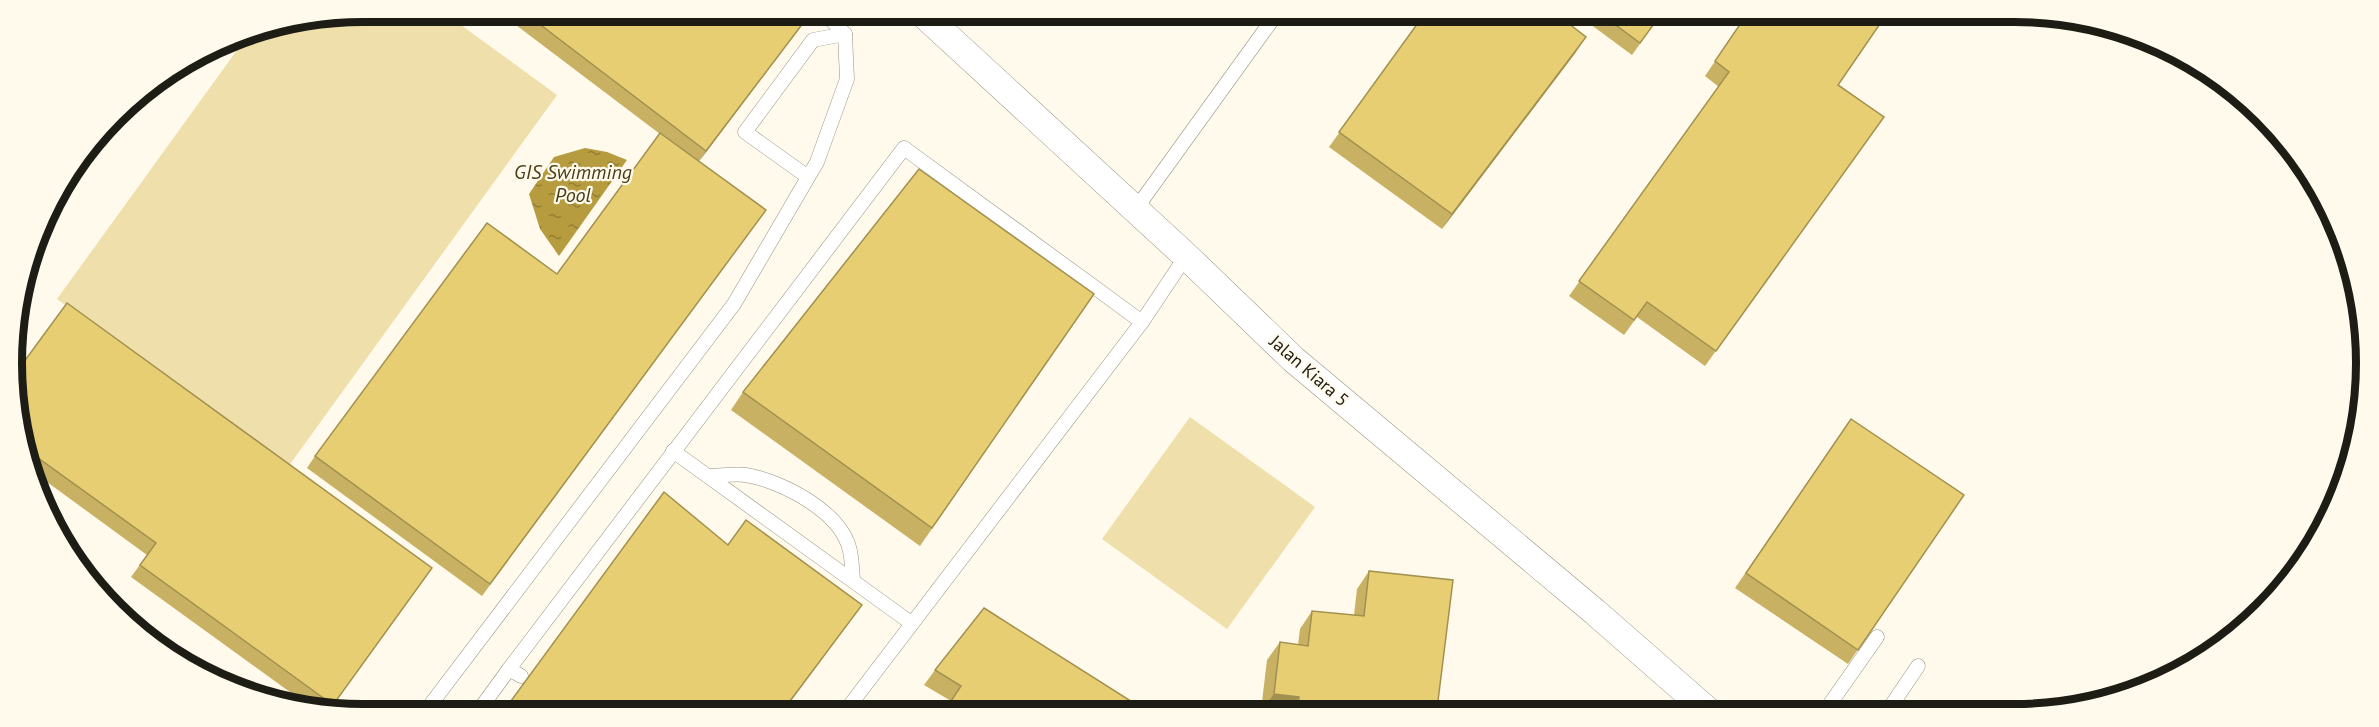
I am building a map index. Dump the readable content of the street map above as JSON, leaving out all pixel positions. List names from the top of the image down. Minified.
{"streets":{"street":["Jalan Kiara 5"]},"water":["GIS Swimming Pool"]}
